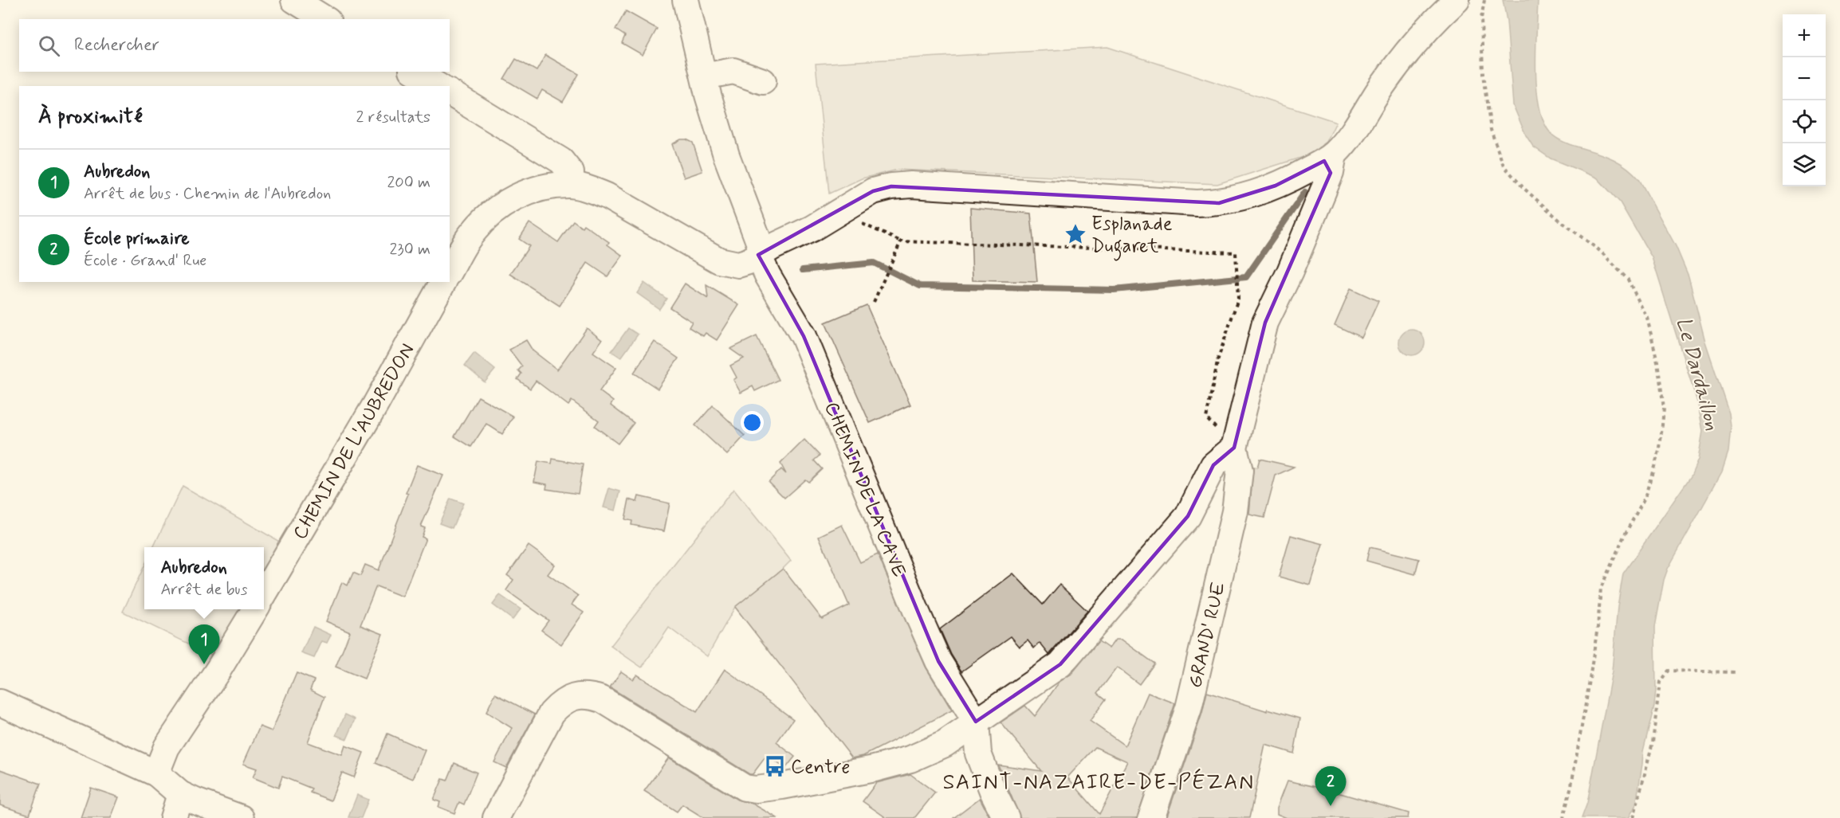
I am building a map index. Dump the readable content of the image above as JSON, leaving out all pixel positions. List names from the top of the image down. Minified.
{"streets":{"street":["CHEMIN DE L'AUBREDON","CHEMIN DE LA CAVE","GRAND' RUE"]},"districts":["SAINT-NAZAIRE-DE-PÉZAN"],"water":["Le Dardaillon"],"places":{"place":["Esplanade Dugaret"],"bus stop":["Centre"]},"page":{"map_buttons":["+","−"],"search":"Rechercher","heading":["À proximité","2 résultats"],"list":[{"mark":"1","name":"Aubredon","note":"Arrêt de bus · Chemin de l'Aubredon","value":"200 m"},{"mark":"2","name":"École primaire","note":"École · Grand' Rue","value":"230 m"}],"popup":["Aubredon","Arrêt de bus"],"pins":["1","2"]}}
